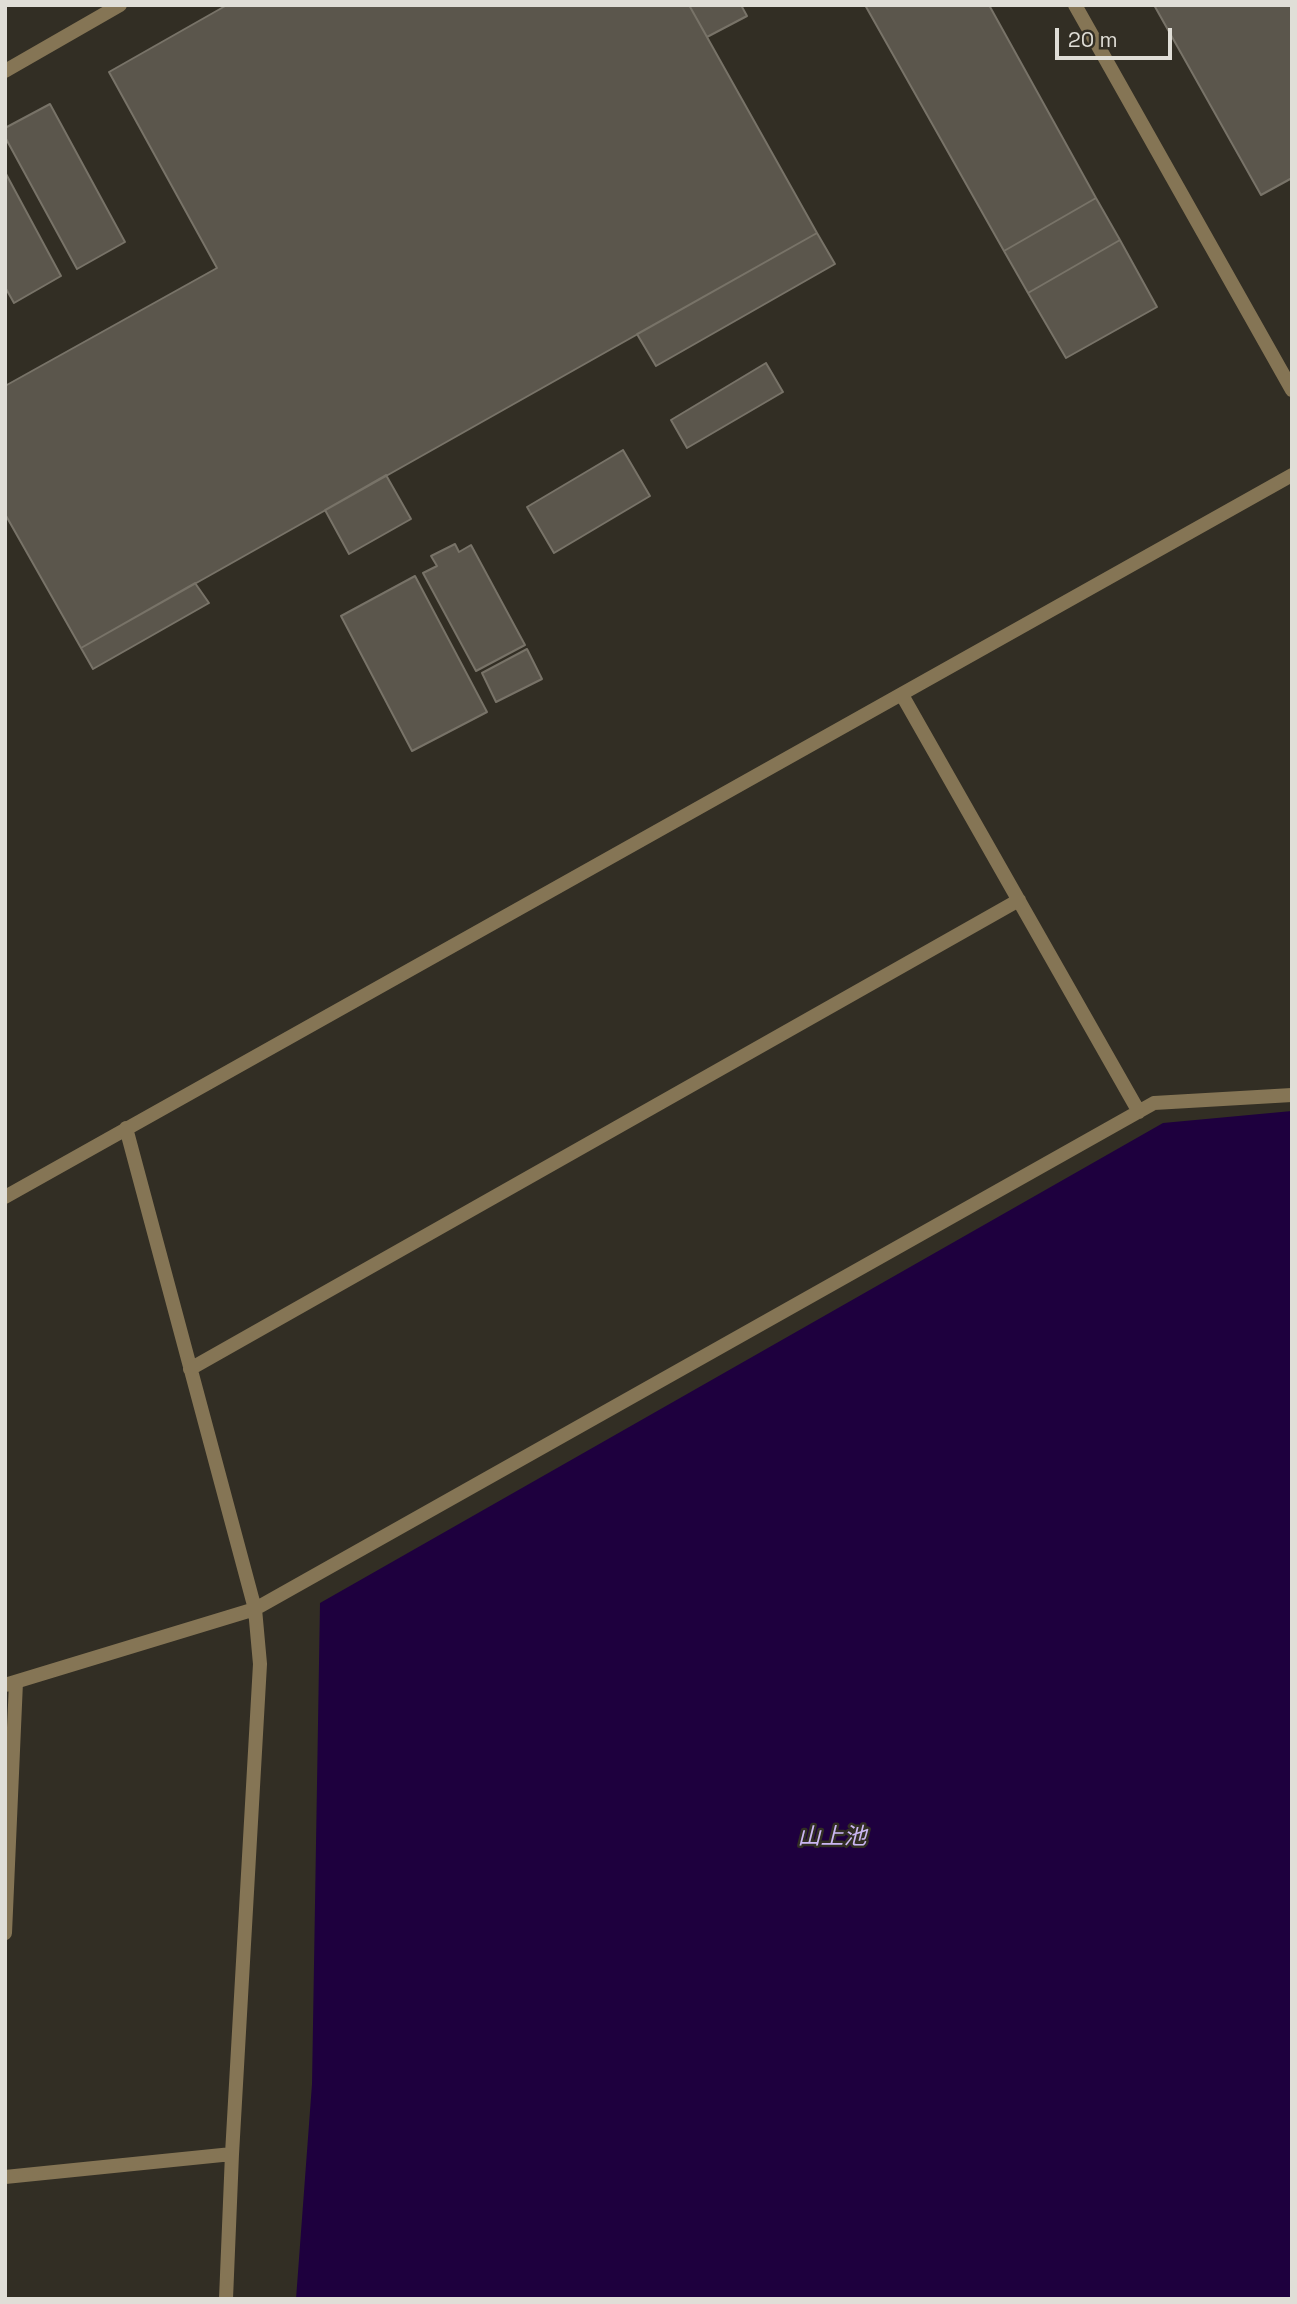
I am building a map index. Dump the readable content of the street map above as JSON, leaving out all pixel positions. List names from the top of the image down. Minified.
{"water":["山上池"],"scale_bar":"20 m"}
